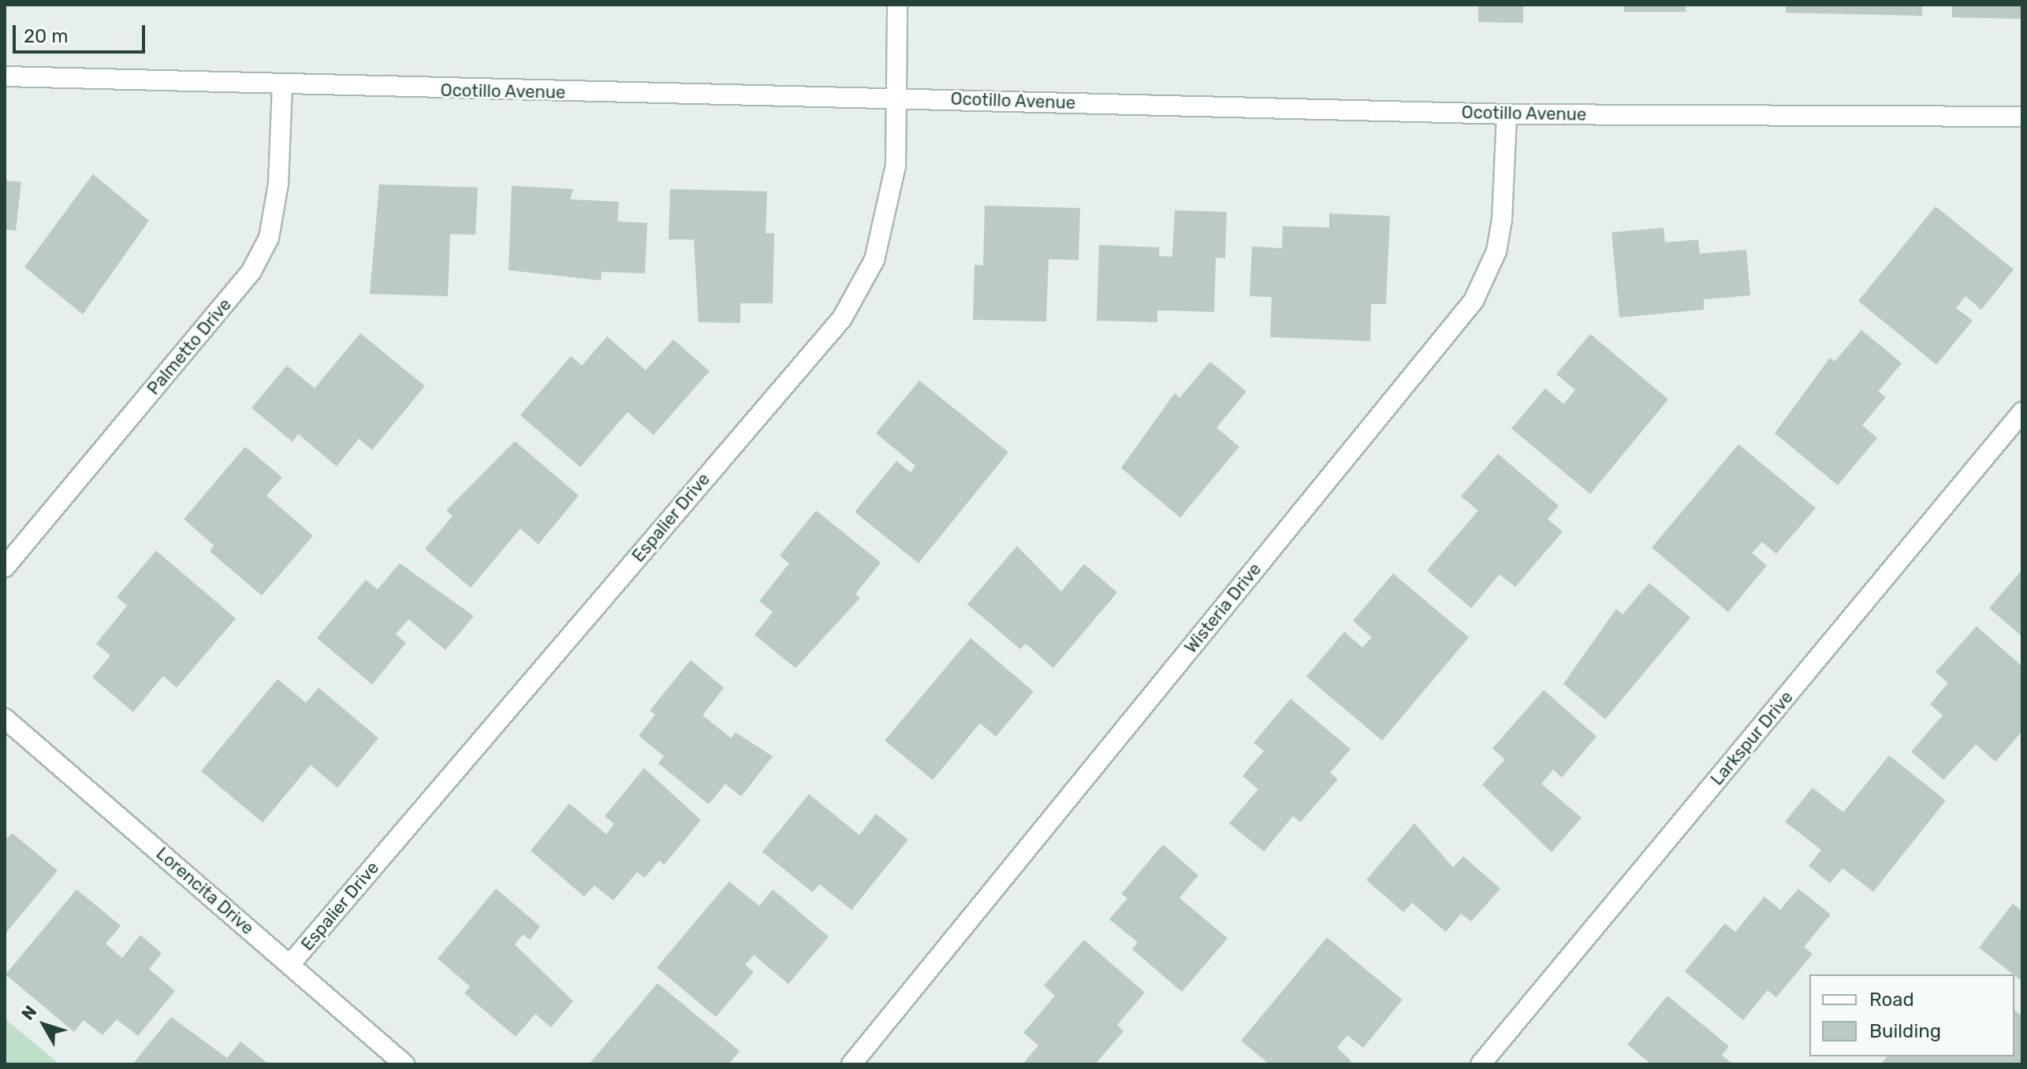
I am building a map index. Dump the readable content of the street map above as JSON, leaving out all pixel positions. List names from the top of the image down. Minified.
{"streets":{"street":["Ocotillo Avenue","Palmetto Drive","Espalier Drive","Wisteria Drive","Larkspur Drive","Lorencita Drive"]},"crossings":[["Ocotillo Avenue","Palmetto Drive"],["Ocotillo Avenue","Espalier Drive"],["Ocotillo Avenue","Wisteria Drive"],["Espalier Drive","Lorencita Drive"]],"legend":["Road","Building"],"scale_bar":"20 m","north":"top left"}
